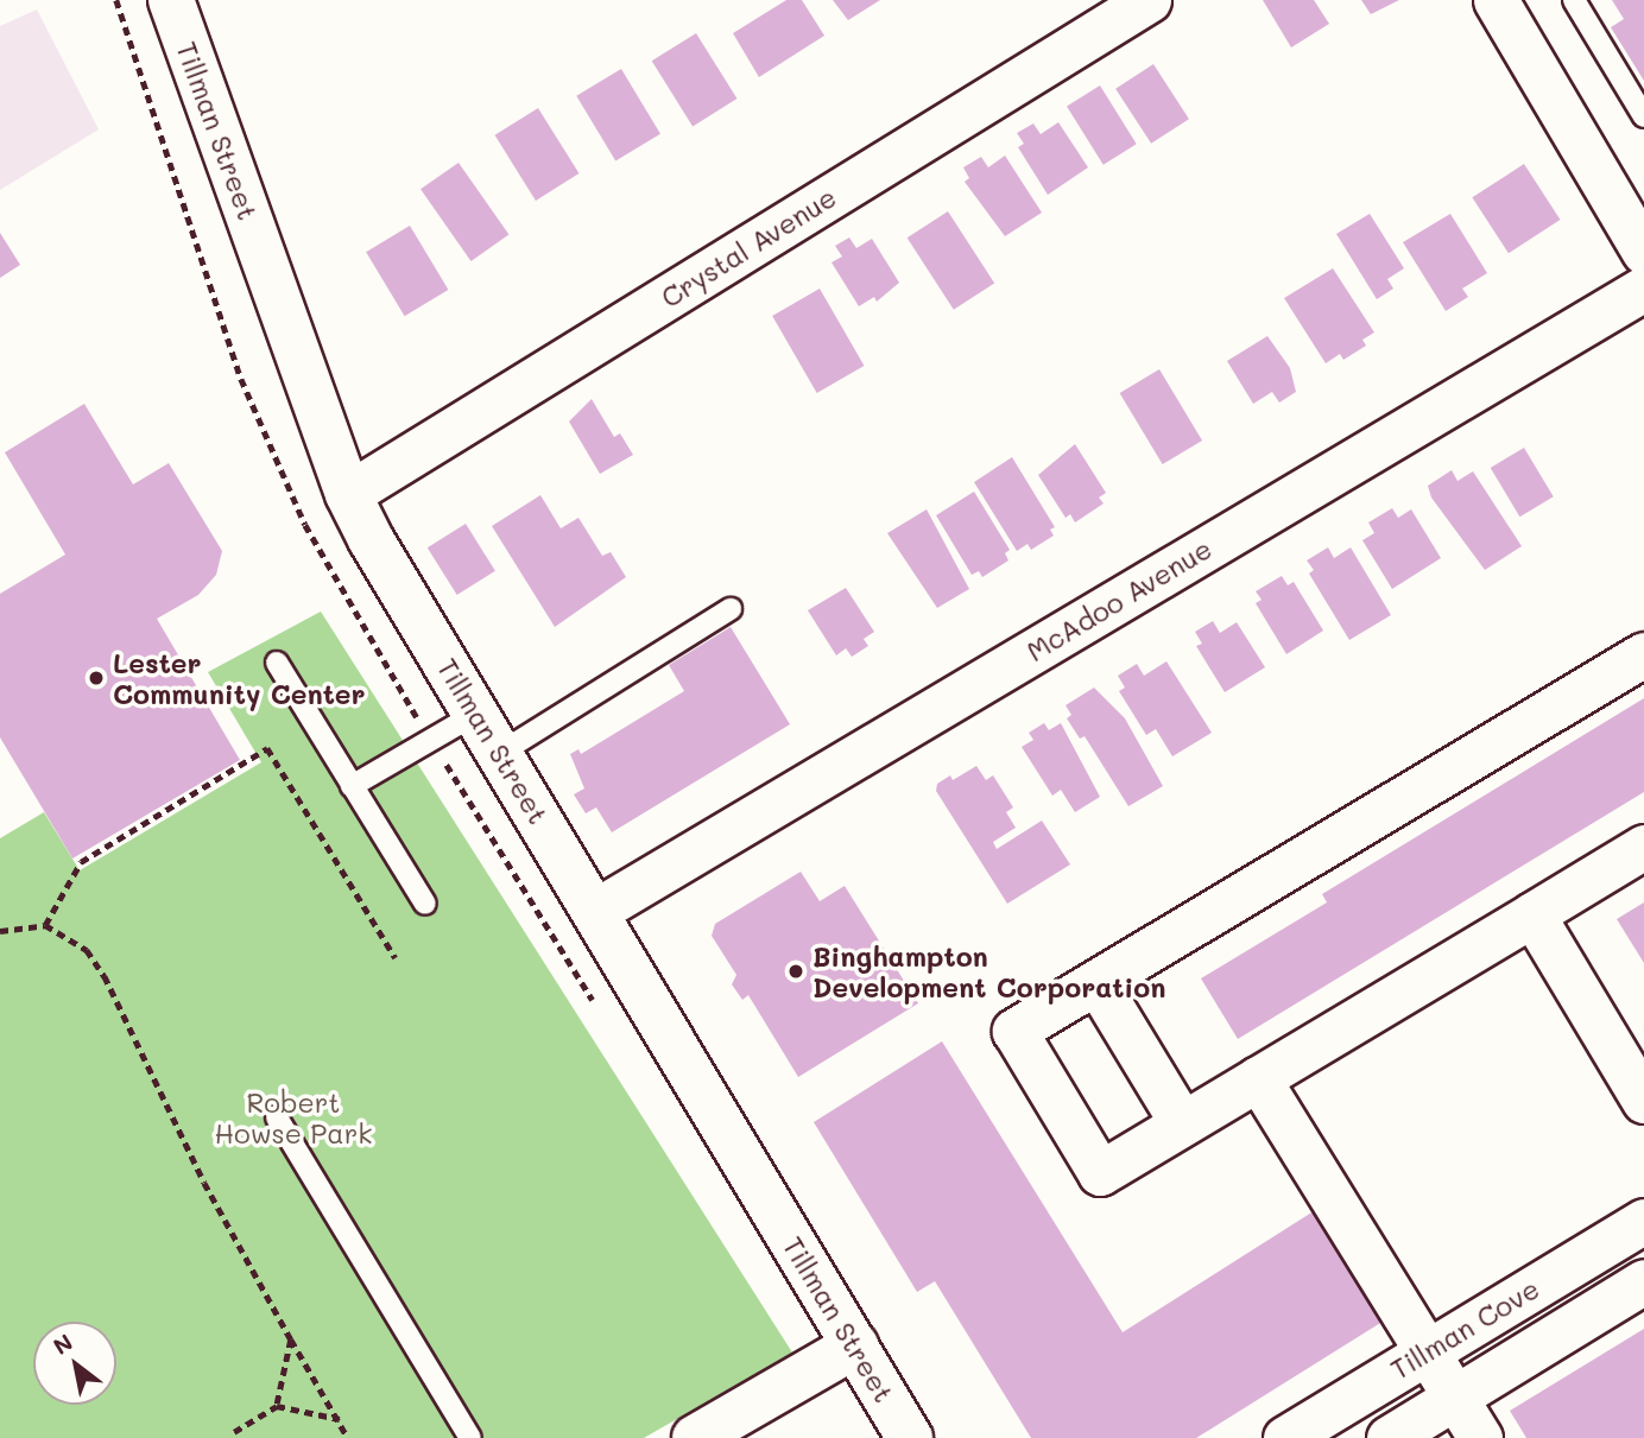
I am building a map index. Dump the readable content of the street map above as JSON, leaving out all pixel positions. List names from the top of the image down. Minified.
{"streets":{"main road":["Tillman Street"],"street":["Crystal Avenue","McAdoo Avenue","Tillman Cove"]},"crossings":[["Tillman Street","Crystal Avenue"],["Tillman Street","McAdoo Avenue"]],"parks":["Robert Howse Park"],"places":["Lester Community Center","Binghampton Development Corporation"],"north":"top left"}
